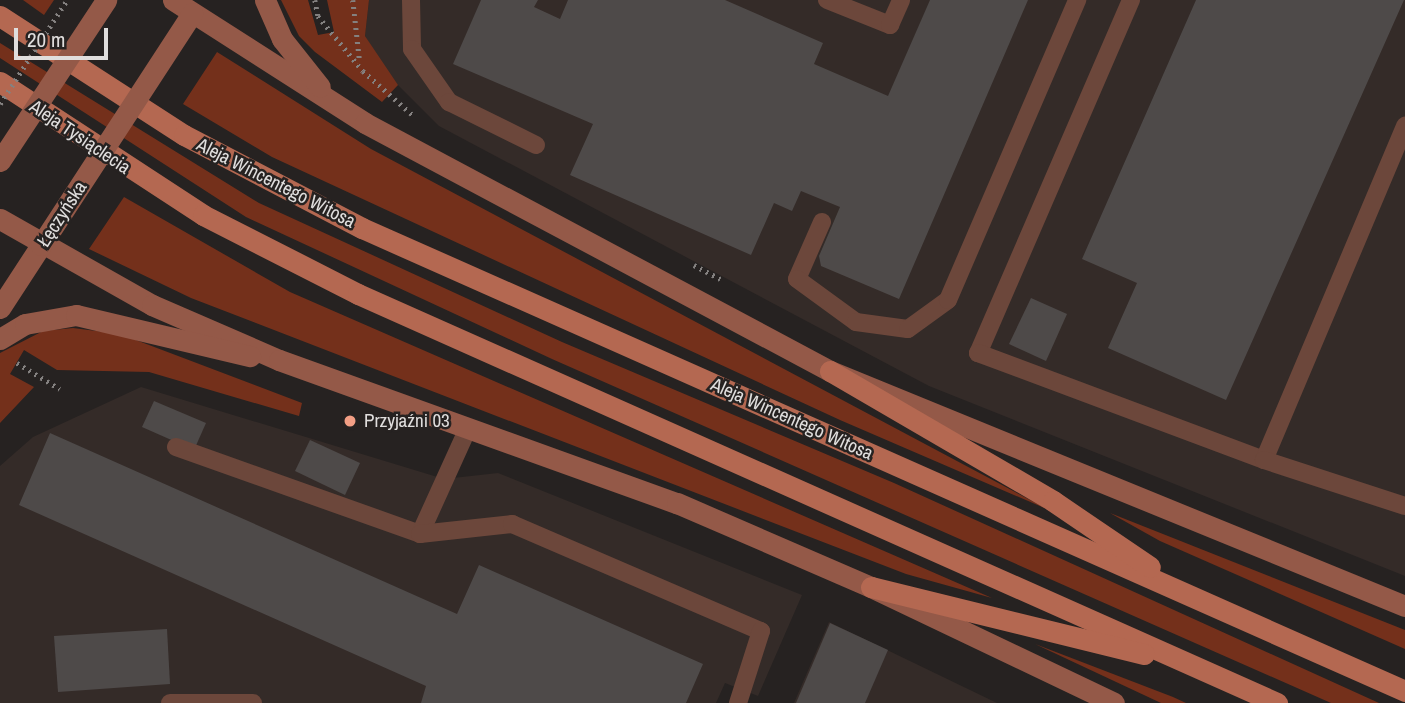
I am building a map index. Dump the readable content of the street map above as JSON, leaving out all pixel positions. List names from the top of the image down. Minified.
{"streets":{"main road":["Aleja Tysiąclecia","Aleja Wincentego Witosa"],"street":["Łęczyńska"]},"places":["Przyjaźni 03"],"scale_bar":"20 m"}
